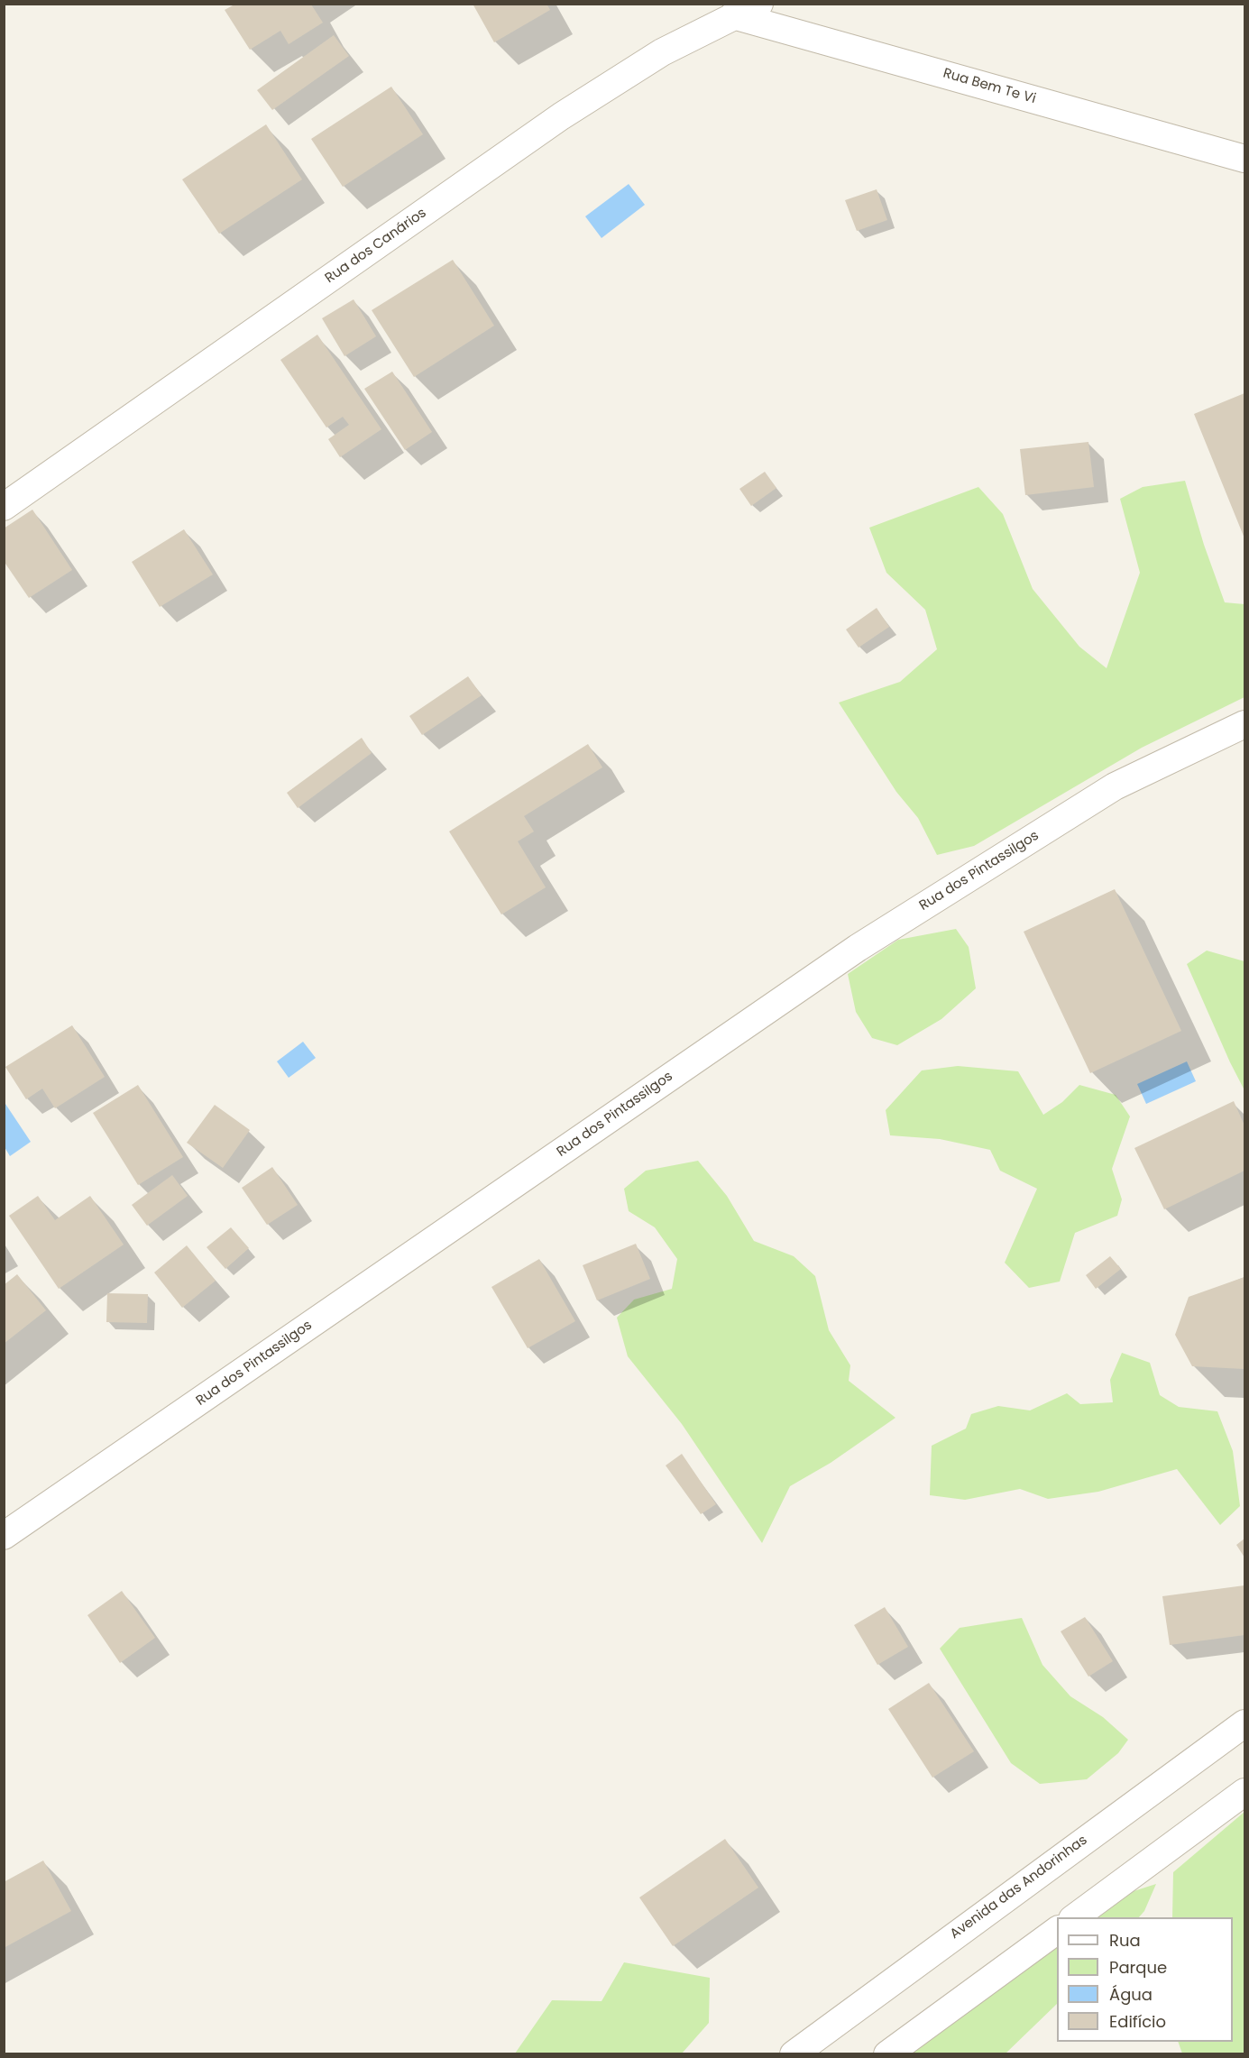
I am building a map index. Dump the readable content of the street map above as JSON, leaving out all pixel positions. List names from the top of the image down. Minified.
{"streets":{"street":["Rua Bem Te Vi","Rua dos Canários","Rua dos Pintassilgos","Avenida das Andorinhas"]},"crossings":[["Rua Bem Te Vi","Rua dos Canários"]],"legend":["Rua","Parque","Água","Edifício"]}
